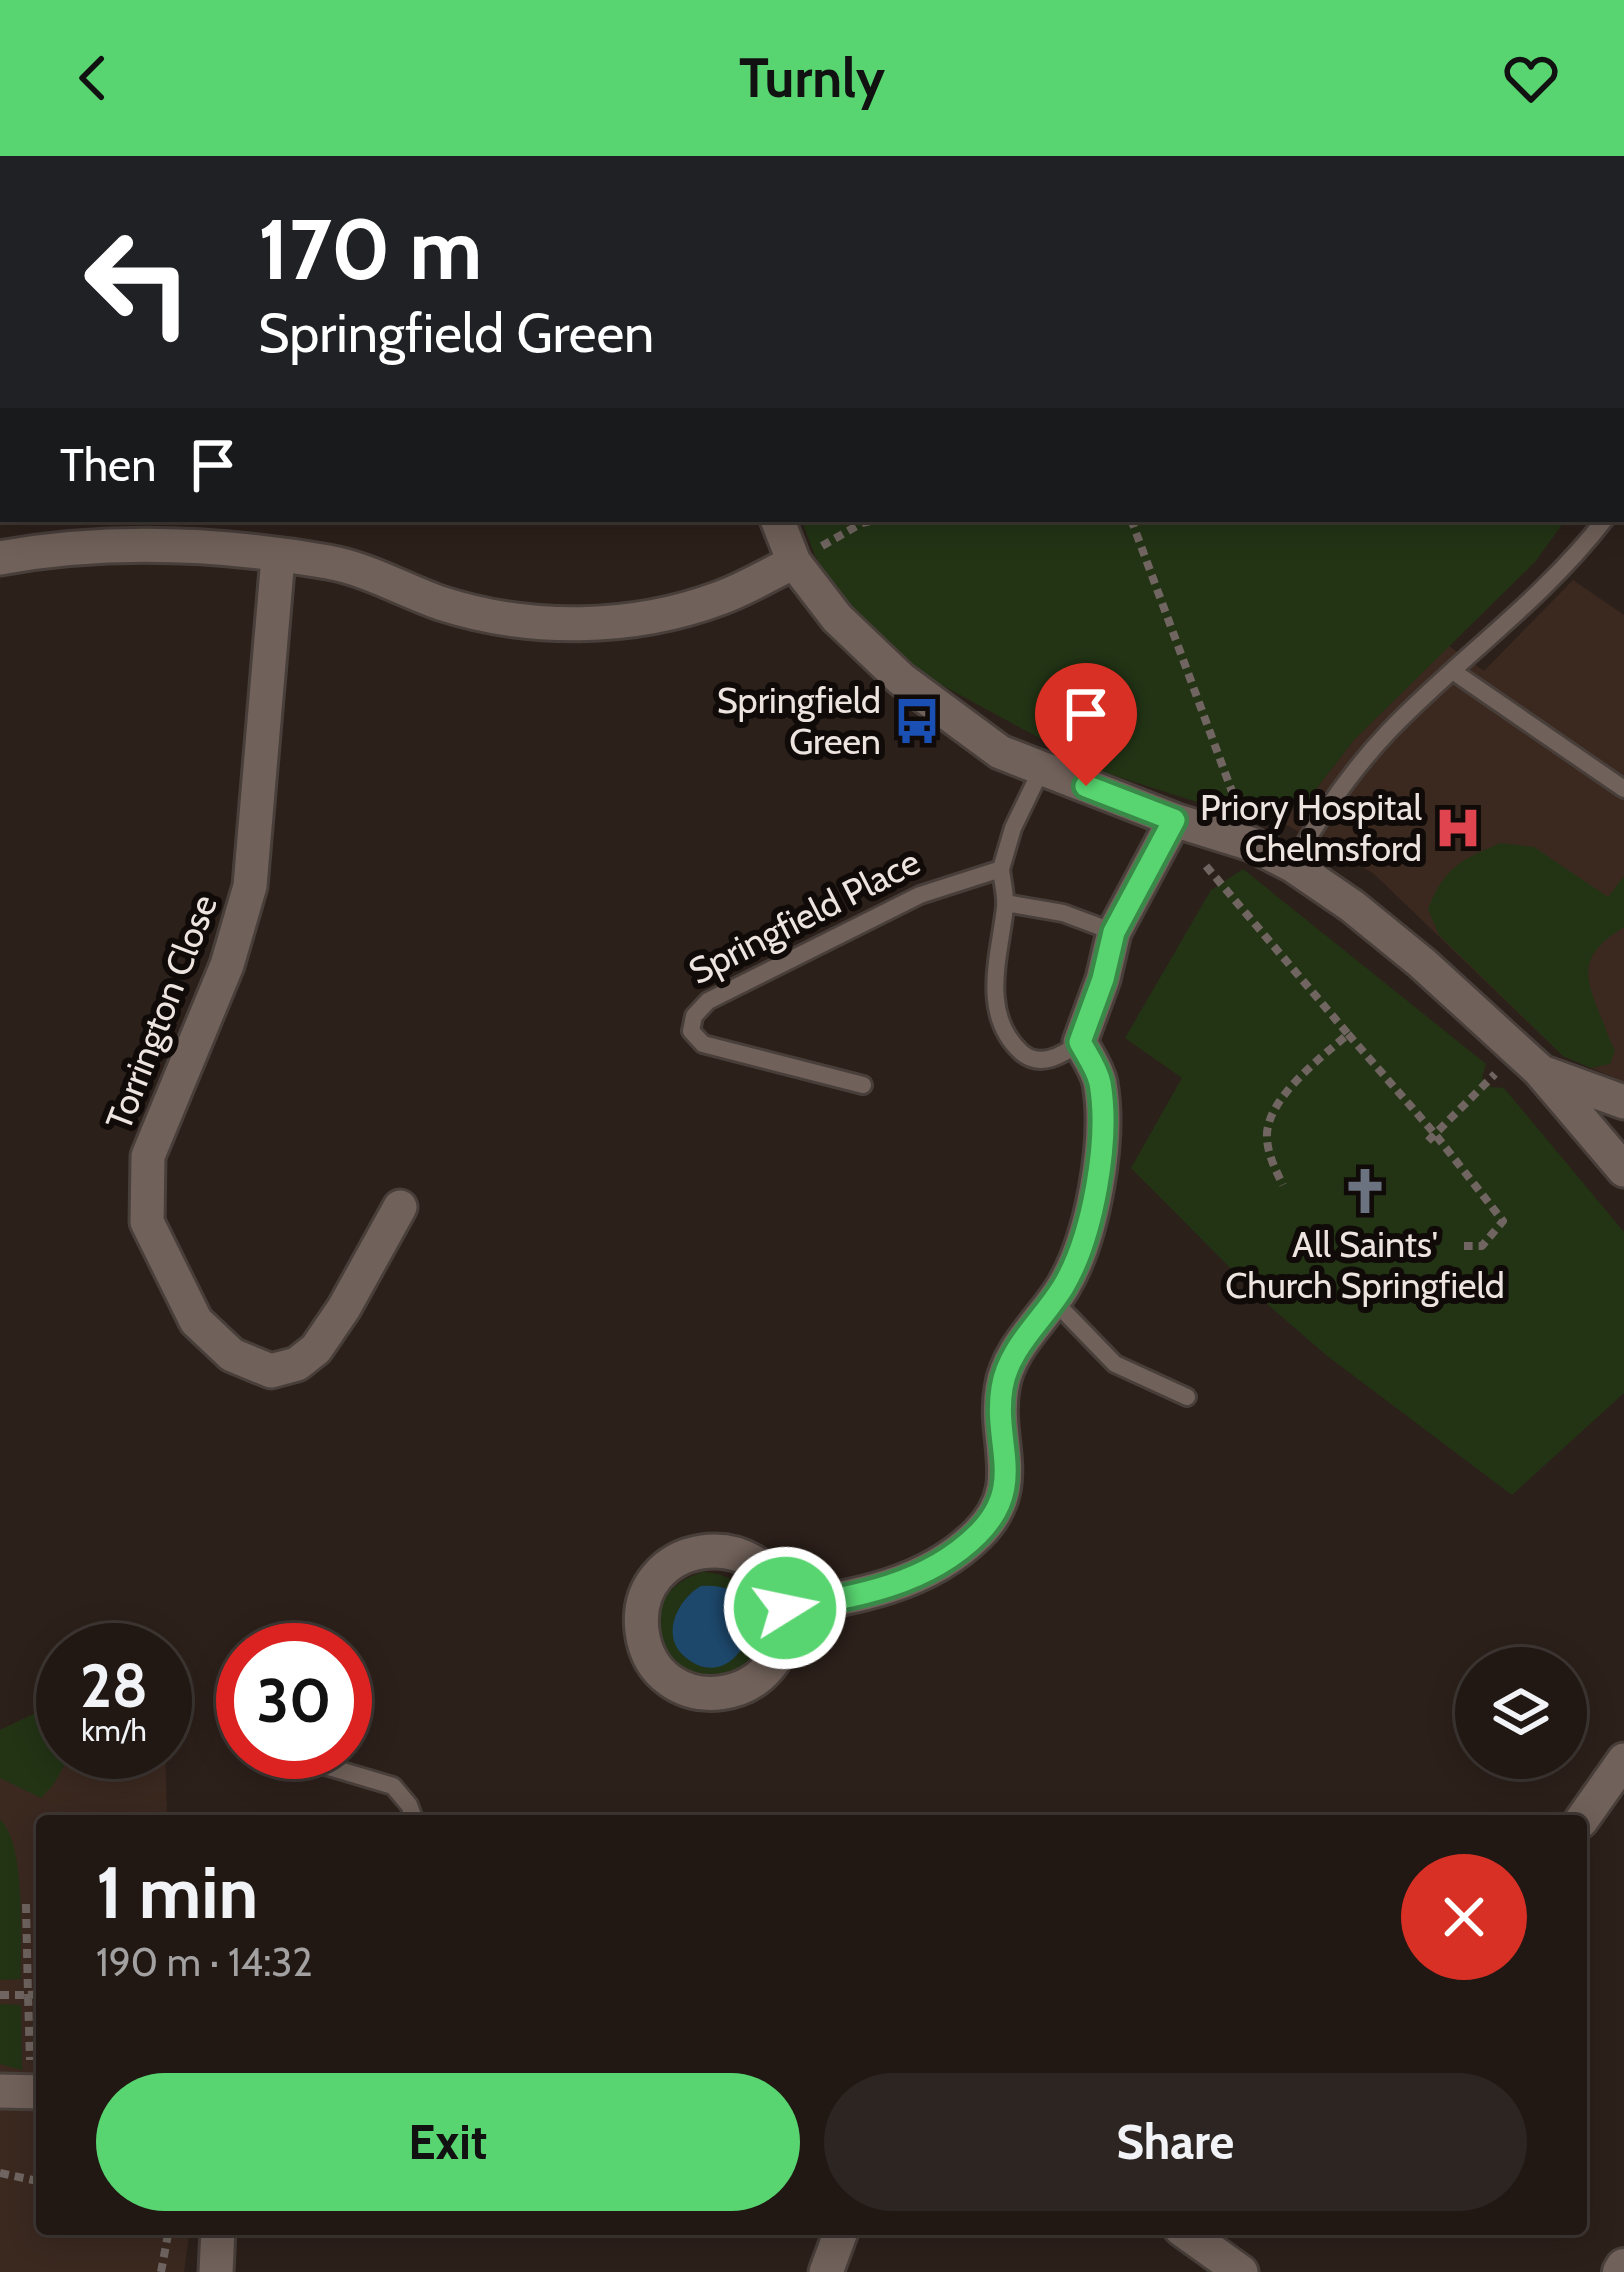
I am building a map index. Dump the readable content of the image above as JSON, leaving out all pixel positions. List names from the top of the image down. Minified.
{"streets":{"street":["Torrington Close"],"lane":["Springfield Place"]},"places":{"bus stop":["Springfield Green"],"hospital":["Priory Hospital Chelmsford"],"church":["All Saints' Church Springfield"]},"page":{"header":"Turnly","turn":["170 m","Springfield Green"],"then":"Then","speed":"28 km/h","limit":"30","heading":["1 min","190 m · 14:32"],"buttons":["Exit","Share"]}}
